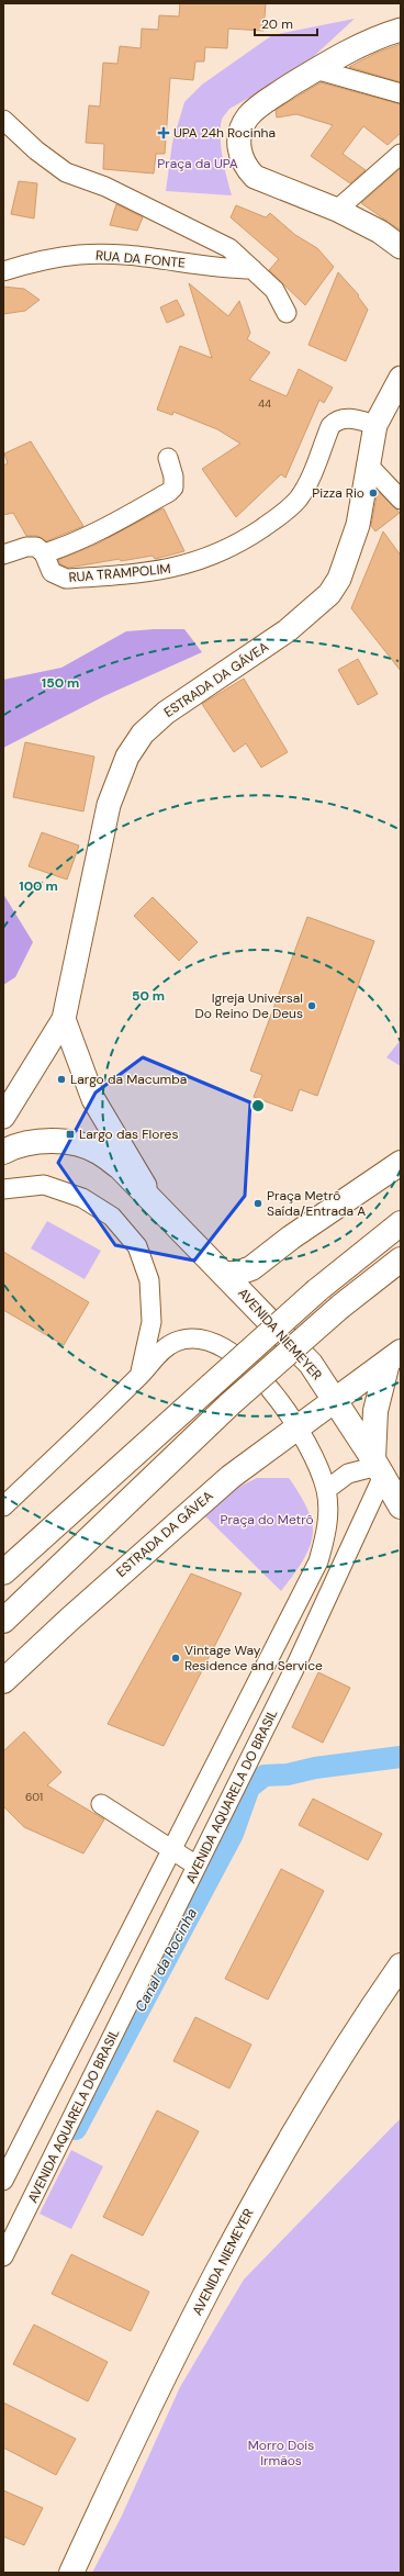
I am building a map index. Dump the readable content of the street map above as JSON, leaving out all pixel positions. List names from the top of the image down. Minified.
{"streets":{"main road":["ESTRADA DA GÁVEA","AVENIDA NIEMEYER"],"street":["RUA DA FONTE","RUA TRAMPOLIM","AVENIDA AQUARELA DO BRASIL"]},"crossings":[["RUA TRAMPOLIM","ESTRADA DA GÁVEA"],["ESTRADA DA GÁVEA","AVENIDA NIEMEYER"],["AVENIDA NIEMEYER","AVENIDA AQUARELA DO BRASIL"]],"water":["Canal da Rocinha"],"parks":["Praça da UPA","Praça do Metrô","Morro Dois Irmãos"],"places":{"health":["UPA 24h Rocinha"],"other":["Pizza Rio","Igreja Universal Do Reino De Deus","Largo da Macumba","Praça Metrô Saída/Entrada A","Vintage Way Residence and Service"],"transit":["Largo das Flores"]},"house_numbers":["44","601"],"scale_bar":"20 m","rings":["150 m","100 m","50 m"]}
